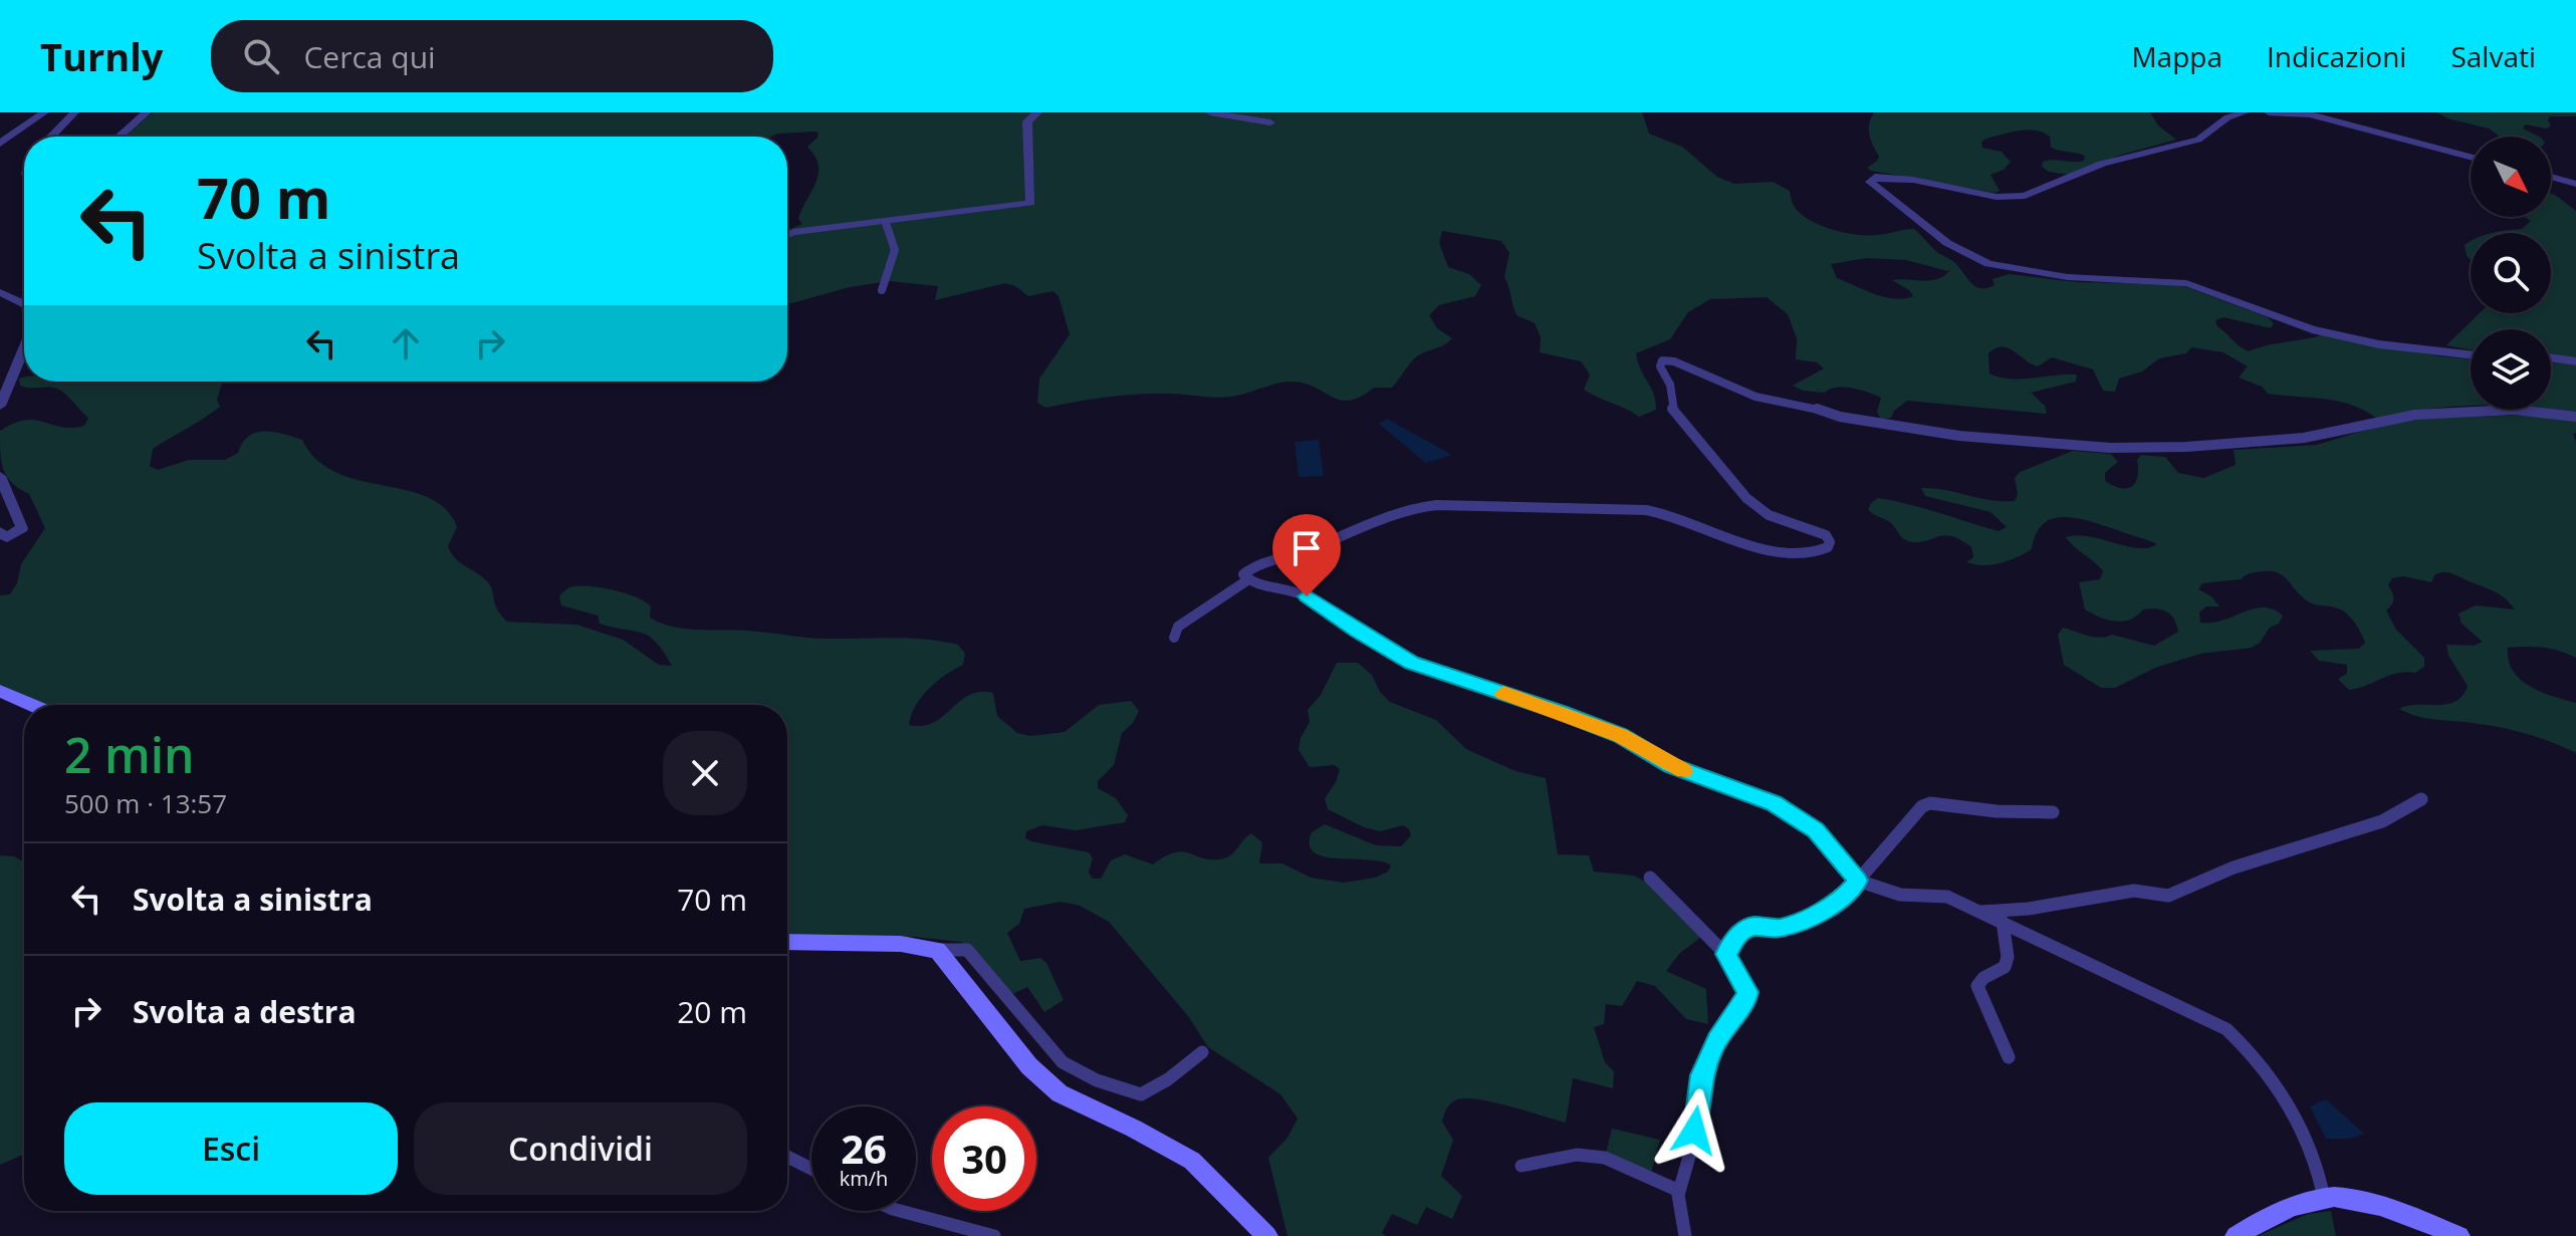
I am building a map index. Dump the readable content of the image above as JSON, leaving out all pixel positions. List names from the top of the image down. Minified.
{"north":"bottom right","page":{"header":"Turnly","search":"Cerca qui","nav":["Mappa","Indicazioni","Salvati"],"turn":["70 m","Svolta a sinistra"],"heading":["2 min","500 m · 13:57"],"list":[{"name":"Svolta a sinistra","value":"70 m"},{"name":"Svolta a destra","value":"20 m"}],"buttons":["Esci","Condividi"],"speed":"26 km/h","limit":"30"}}
